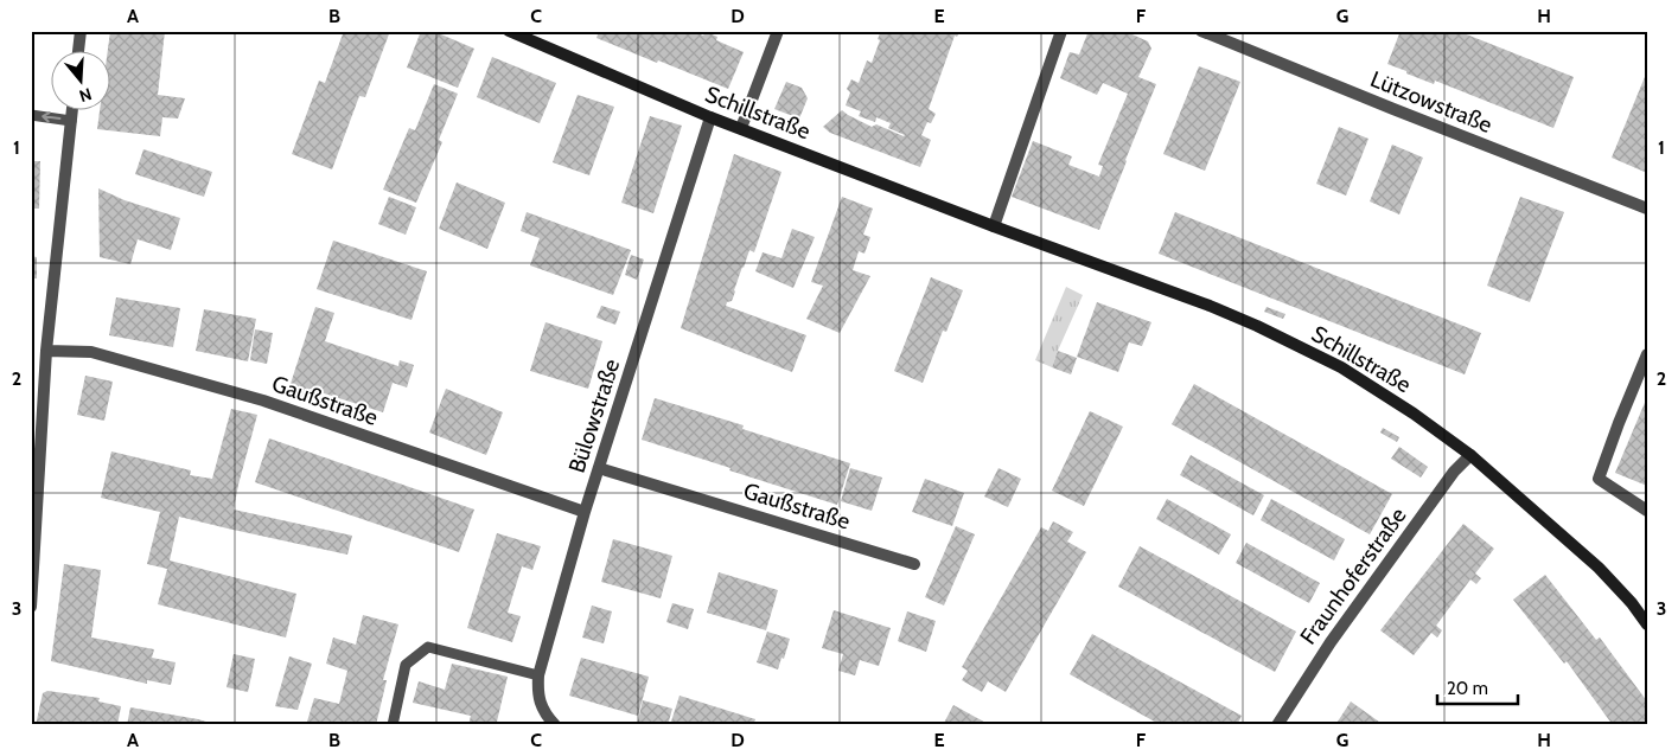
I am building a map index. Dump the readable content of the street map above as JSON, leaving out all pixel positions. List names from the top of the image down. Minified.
{"streets":{"street":["Lützowstraße","Schillstraße","Gaußstraße","Bülowstraße","Fraunhoferstraße"]},"crossings":[["Schillstraße","Bülowstraße"],["Schillstraße","Fraunhoferstraße"],["Gaußstraße","Bülowstraße"]],"scale_bar":"20 m","north":"bottom","grid":{"columns":["A","B","C","D","E","F","G","H"],"rows":["1","2","3"]}}
